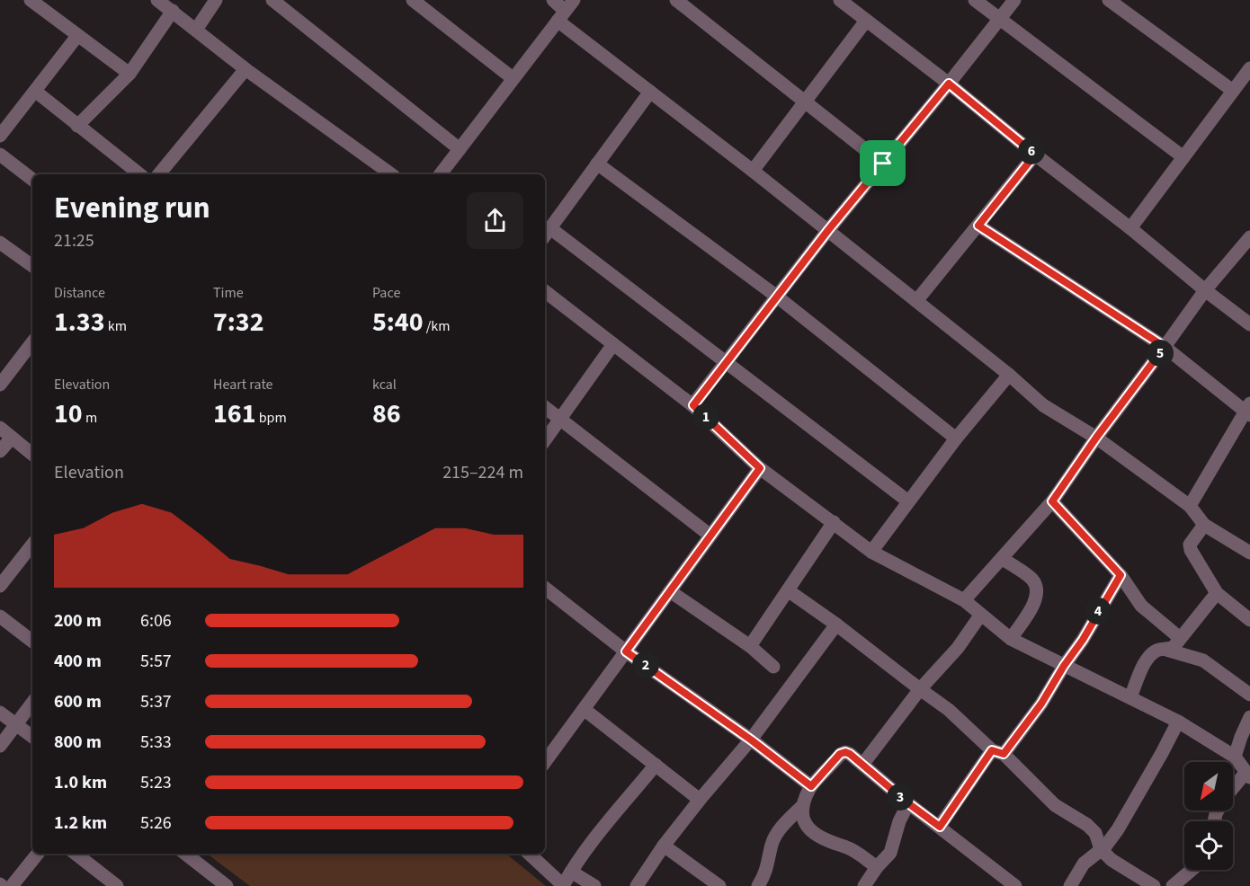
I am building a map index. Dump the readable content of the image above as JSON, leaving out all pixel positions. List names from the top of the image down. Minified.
{"north":"bottom left","page":{"pins":["6","5","1","4","2","3"],"heading":["Evening run","21:25"],"stats":[["Distance","1.33 km"],["Time","7:32"],["Pace","5:40 /km"],["Elevation","10 m"],["Heart rate","161 bpm"],["kcal","86"]],"chart":["Elevation","215–224 m"],"list":[{"name":"200 m","note":"6:06"},{"name":"400 m","note":"5:57"},{"name":"600 m","note":"5:37"},{"name":"800 m","note":"5:33"},{"name":"1.0 km","note":"5:23"},{"name":"1.2 km","note":"5:26"}]}}
